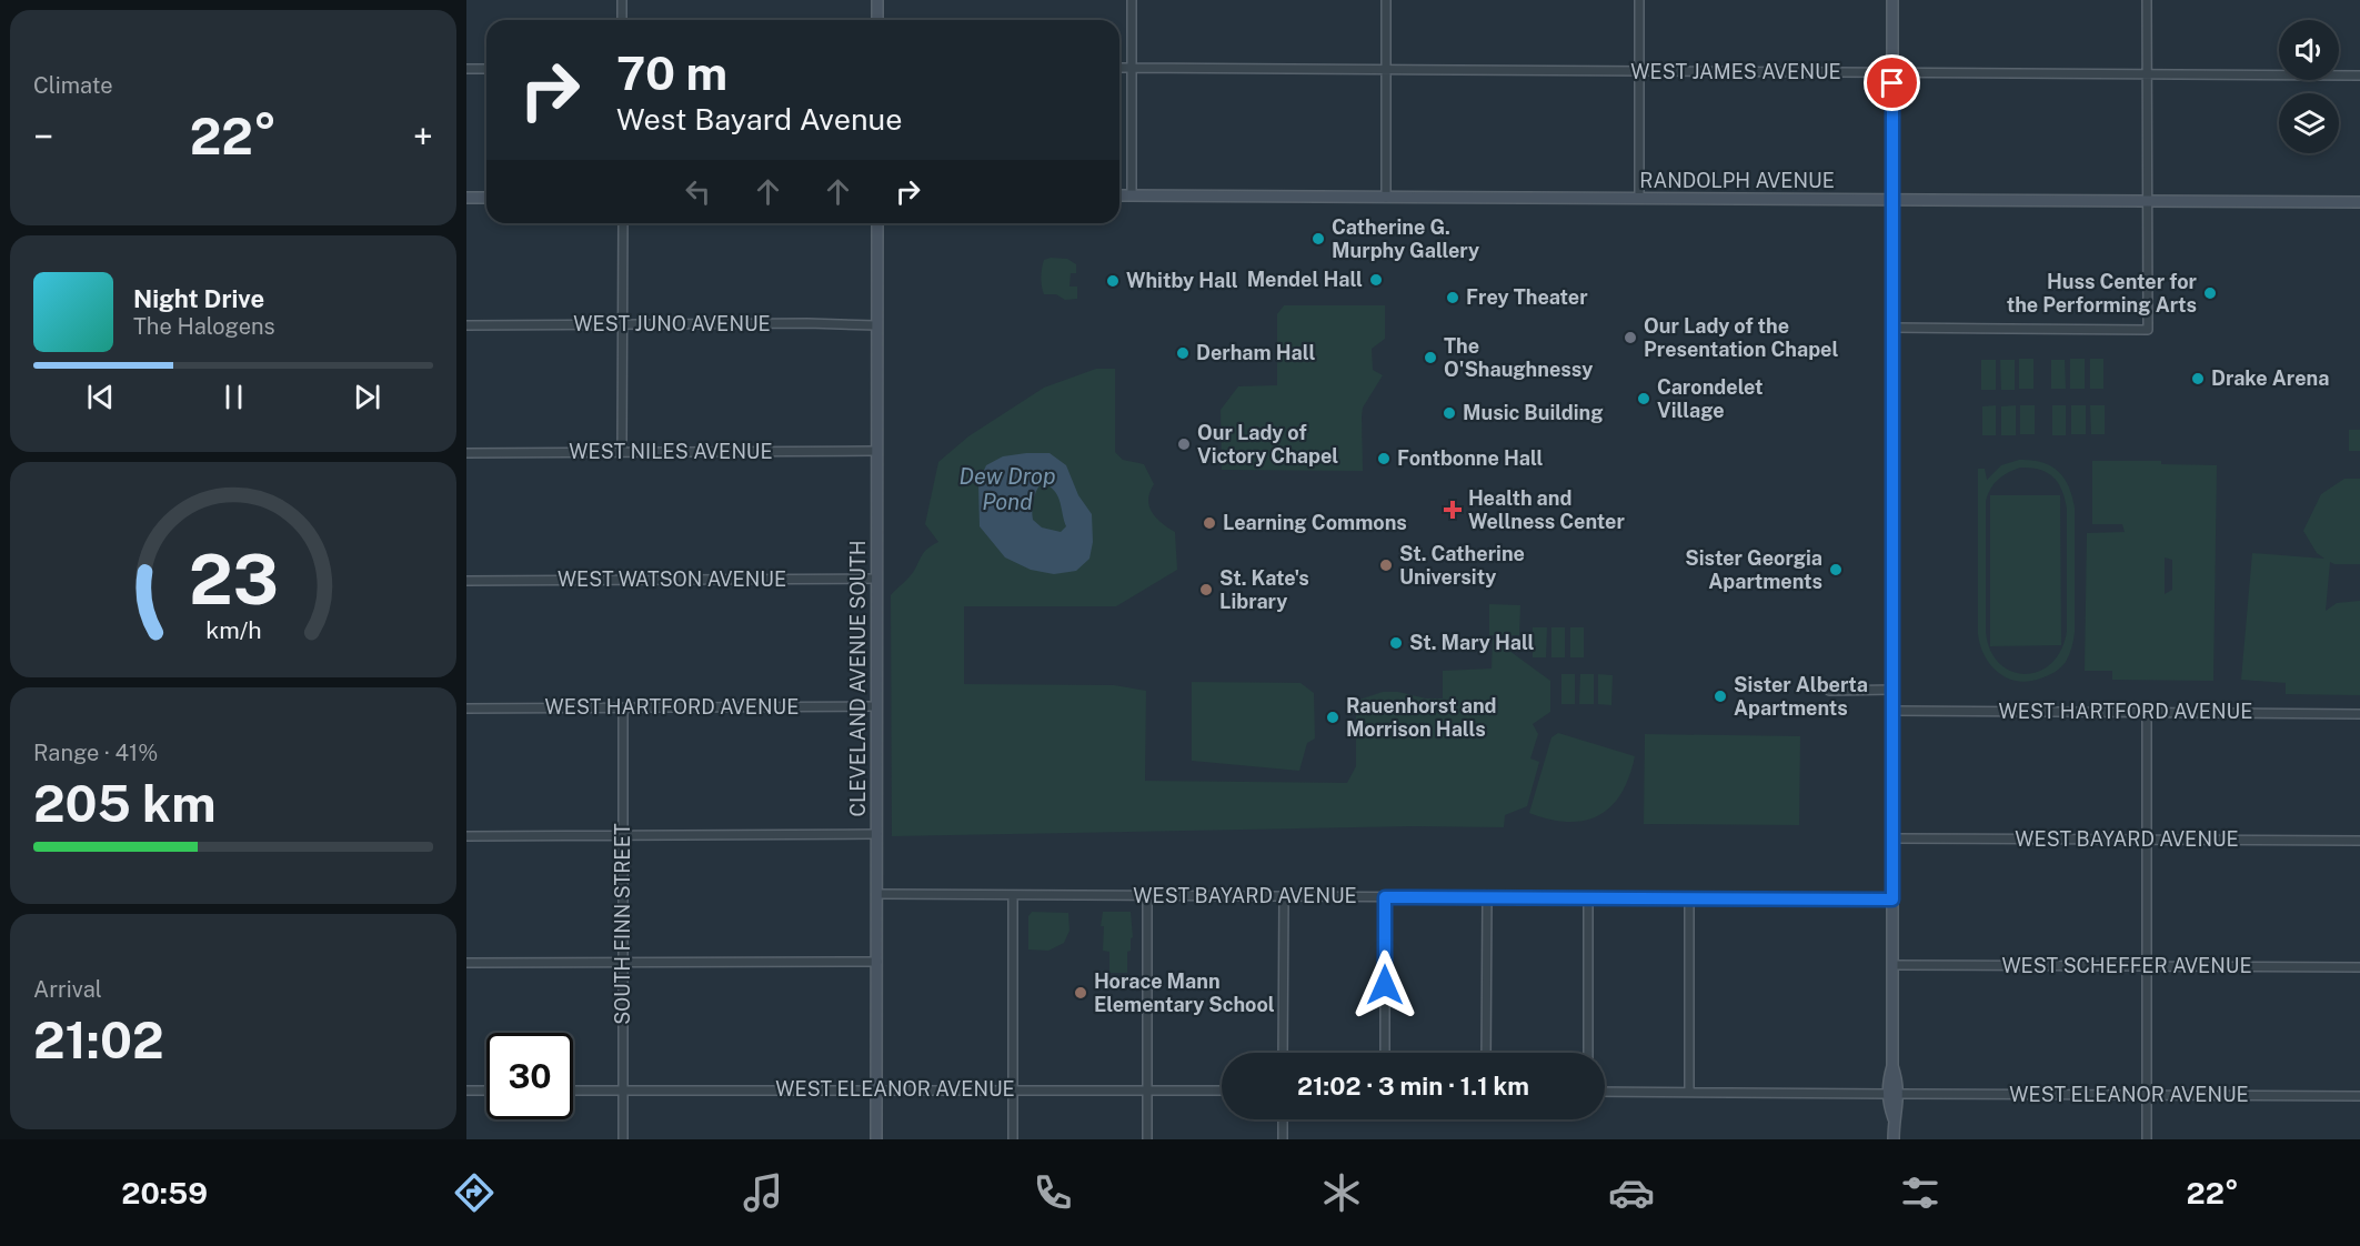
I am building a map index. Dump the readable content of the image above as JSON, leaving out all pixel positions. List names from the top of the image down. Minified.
{"streets":{"street":["WEST JAMES AVENUE","RANDOLPH AVENUE","WEST JUNO AVENUE","WEST NILES AVENUE","WEST WATSON AVENUE","CLEVELAND AVENUE SOUTH","WEST HARTFORD AVENUE","WEST BAYARD AVENUE","SOUTH FINN STREET","WEST SCHEFFER AVENUE","WEST ELEANOR AVENUE"]},"crossings":[["WEST JUNO AVENUE","CLEVELAND AVENUE SOUTH"],["WEST NILES AVENUE","CLEVELAND AVENUE SOUTH"],["WEST WATSON AVENUE","CLEVELAND AVENUE SOUTH"],["CLEVELAND AVENUE SOUTH","WEST HARTFORD AVENUE"],["CLEVELAND AVENUE SOUTH","WEST BAYARD AVENUE"],["CLEVELAND AVENUE SOUTH","WEST ELEANOR AVENUE"],["WEST HARTFORD AVENUE","SOUTH FINN STREET"],["SOUTH FINN STREET","WEST ELEANOR AVENUE"]],"water":["Dew Drop Pond"],"places":{"other":["Catherine G. Murphy Gallery","Mendel Hall","Whitby Hall","Huss Center for the Performing Arts","Frey Theater","Our Lady of the Presentation Chapel","Derham Hall","The O'Shaughnessy","Drake Arena","Carondelet Village","Music Building","Our Lady of Victory Chapel","Fontbonne Hall","Learning Commons","St. Catherine University","Sister Georgia Apartments","St. Kate's Library","St. Mary Hall","Sister Alberta Apartments","Rauenhorst and Morrison Halls","Horace Mann Elementary School"],"health":["Health and Wellness Center"]},"page":{"tile":["Climate",["Range · 41%","205 km"],["Arrival","21:02"]],"turn":["70 m","West Bayard Avenue"],"heat":["−","22°","+"],"song":["Night Drive","The Halogens"],"limit":"30","trip":"21:02 · 3 min · 1.1 km","tabs":["20:59","22°"],"gauge":["23","km/h"]}}
